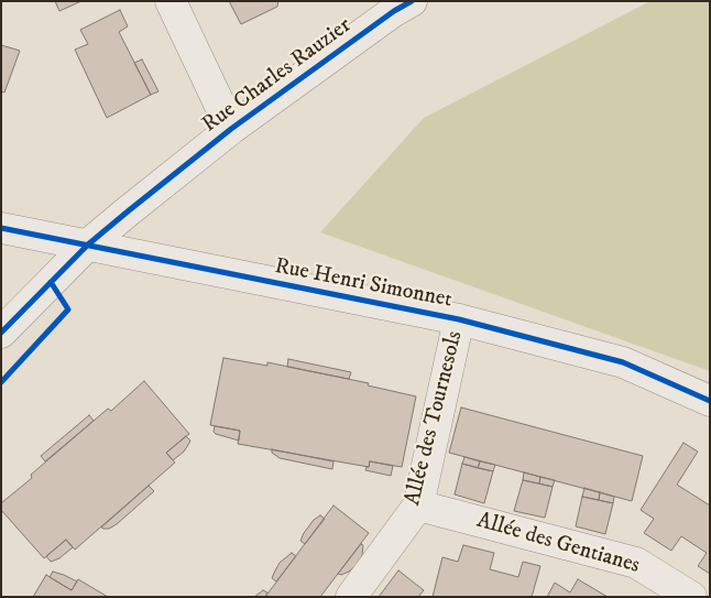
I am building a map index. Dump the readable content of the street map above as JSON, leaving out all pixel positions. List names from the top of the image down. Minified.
{"streets":{"street":["Rue Charles Rauzier","Rue Henri Simonnet","Allée des Tournesols","Allée des Gentianes"]},"crossings":[["Rue Charles Rauzier","Rue Henri Simonnet"],["Rue Henri Simonnet","Allée des Tournesols"],["Allée des Tournesols","Allée des Gentianes"]]}
